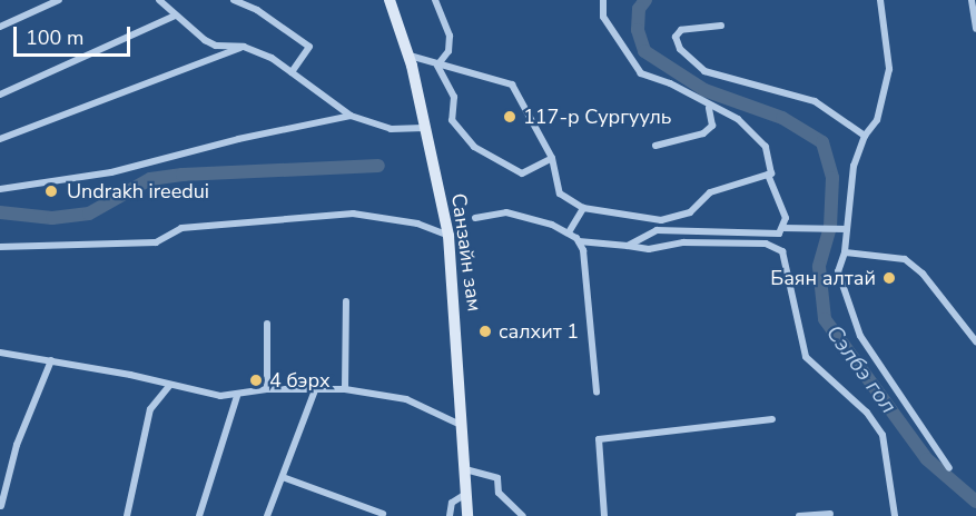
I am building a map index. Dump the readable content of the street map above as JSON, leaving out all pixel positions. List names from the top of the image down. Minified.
{"streets":{"main road":["Санзайн зам"]},"water":["Сэлбэ гол"],"places":["117-р Сургууль","Undrakh ireedui","Баян алтай","салхит 1","4 бэрх"],"scale_bar":"100 m"}
